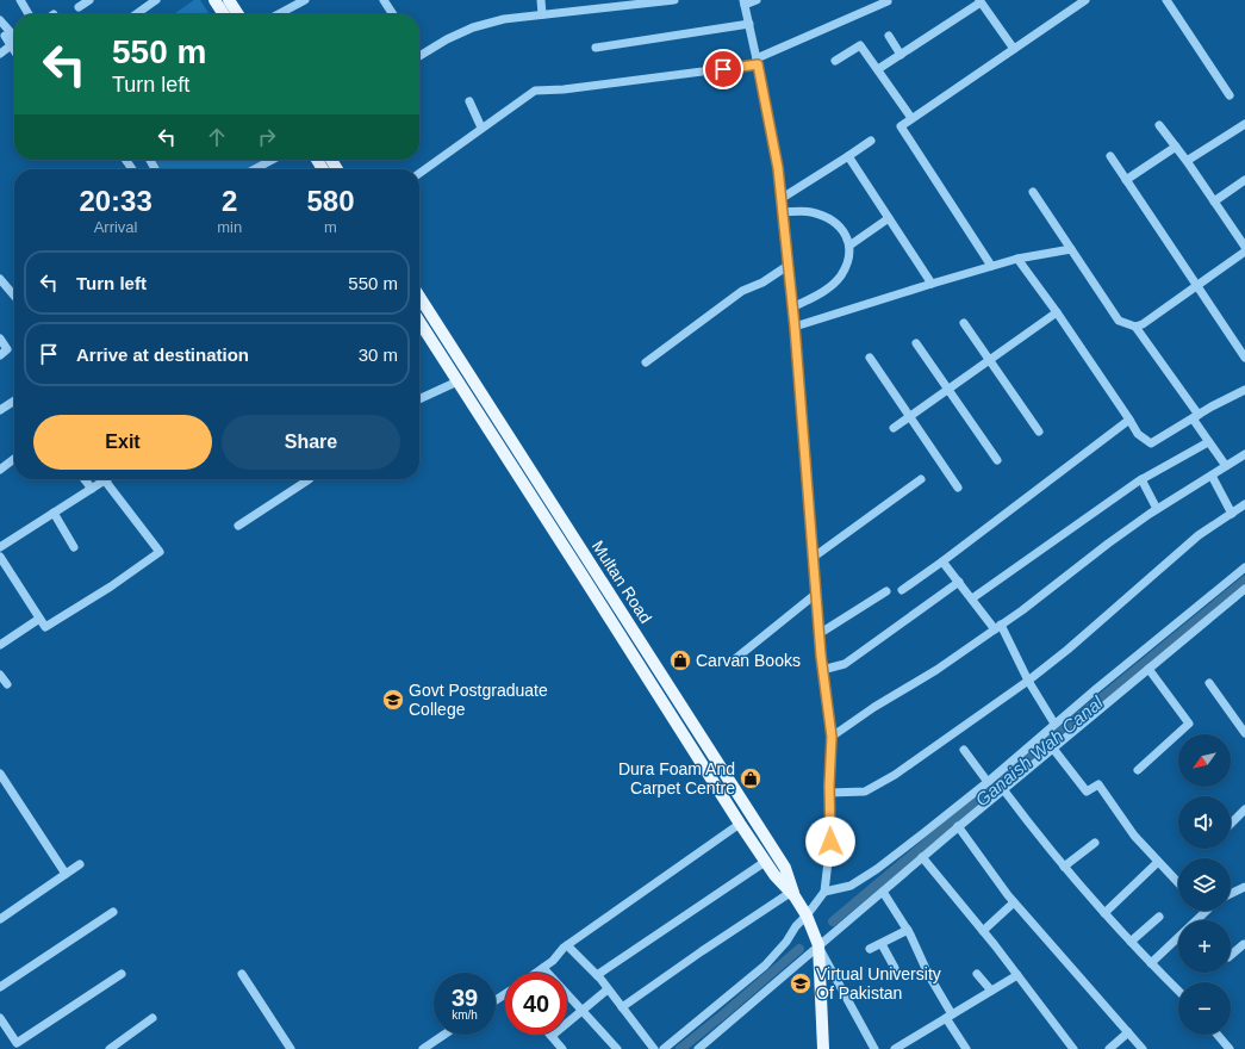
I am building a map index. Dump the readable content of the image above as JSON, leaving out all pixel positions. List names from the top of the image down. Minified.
{"streets":{"main road":["Multan Road"]},"water":["Ganaish Wah Canal"],"places":{"shop":["Carvan Books","Dura Foam And Carpet Centre"],"school or university":["Govt Postgraduate College","Virtual University Of Pakistan"]},"north":"bottom left","page":{"turn":["550 m","Turn left"],"eta":["20:33","Arrival","2","min","580","m"],"list":[{"name":"Turn left","value":"550 m"},{"name":"Arrive at destination","value":"30 m"}],"buttons":["Exit","Share"],"map_buttons":["+","−"],"speed":"39 km/h","limit":"40"}}
